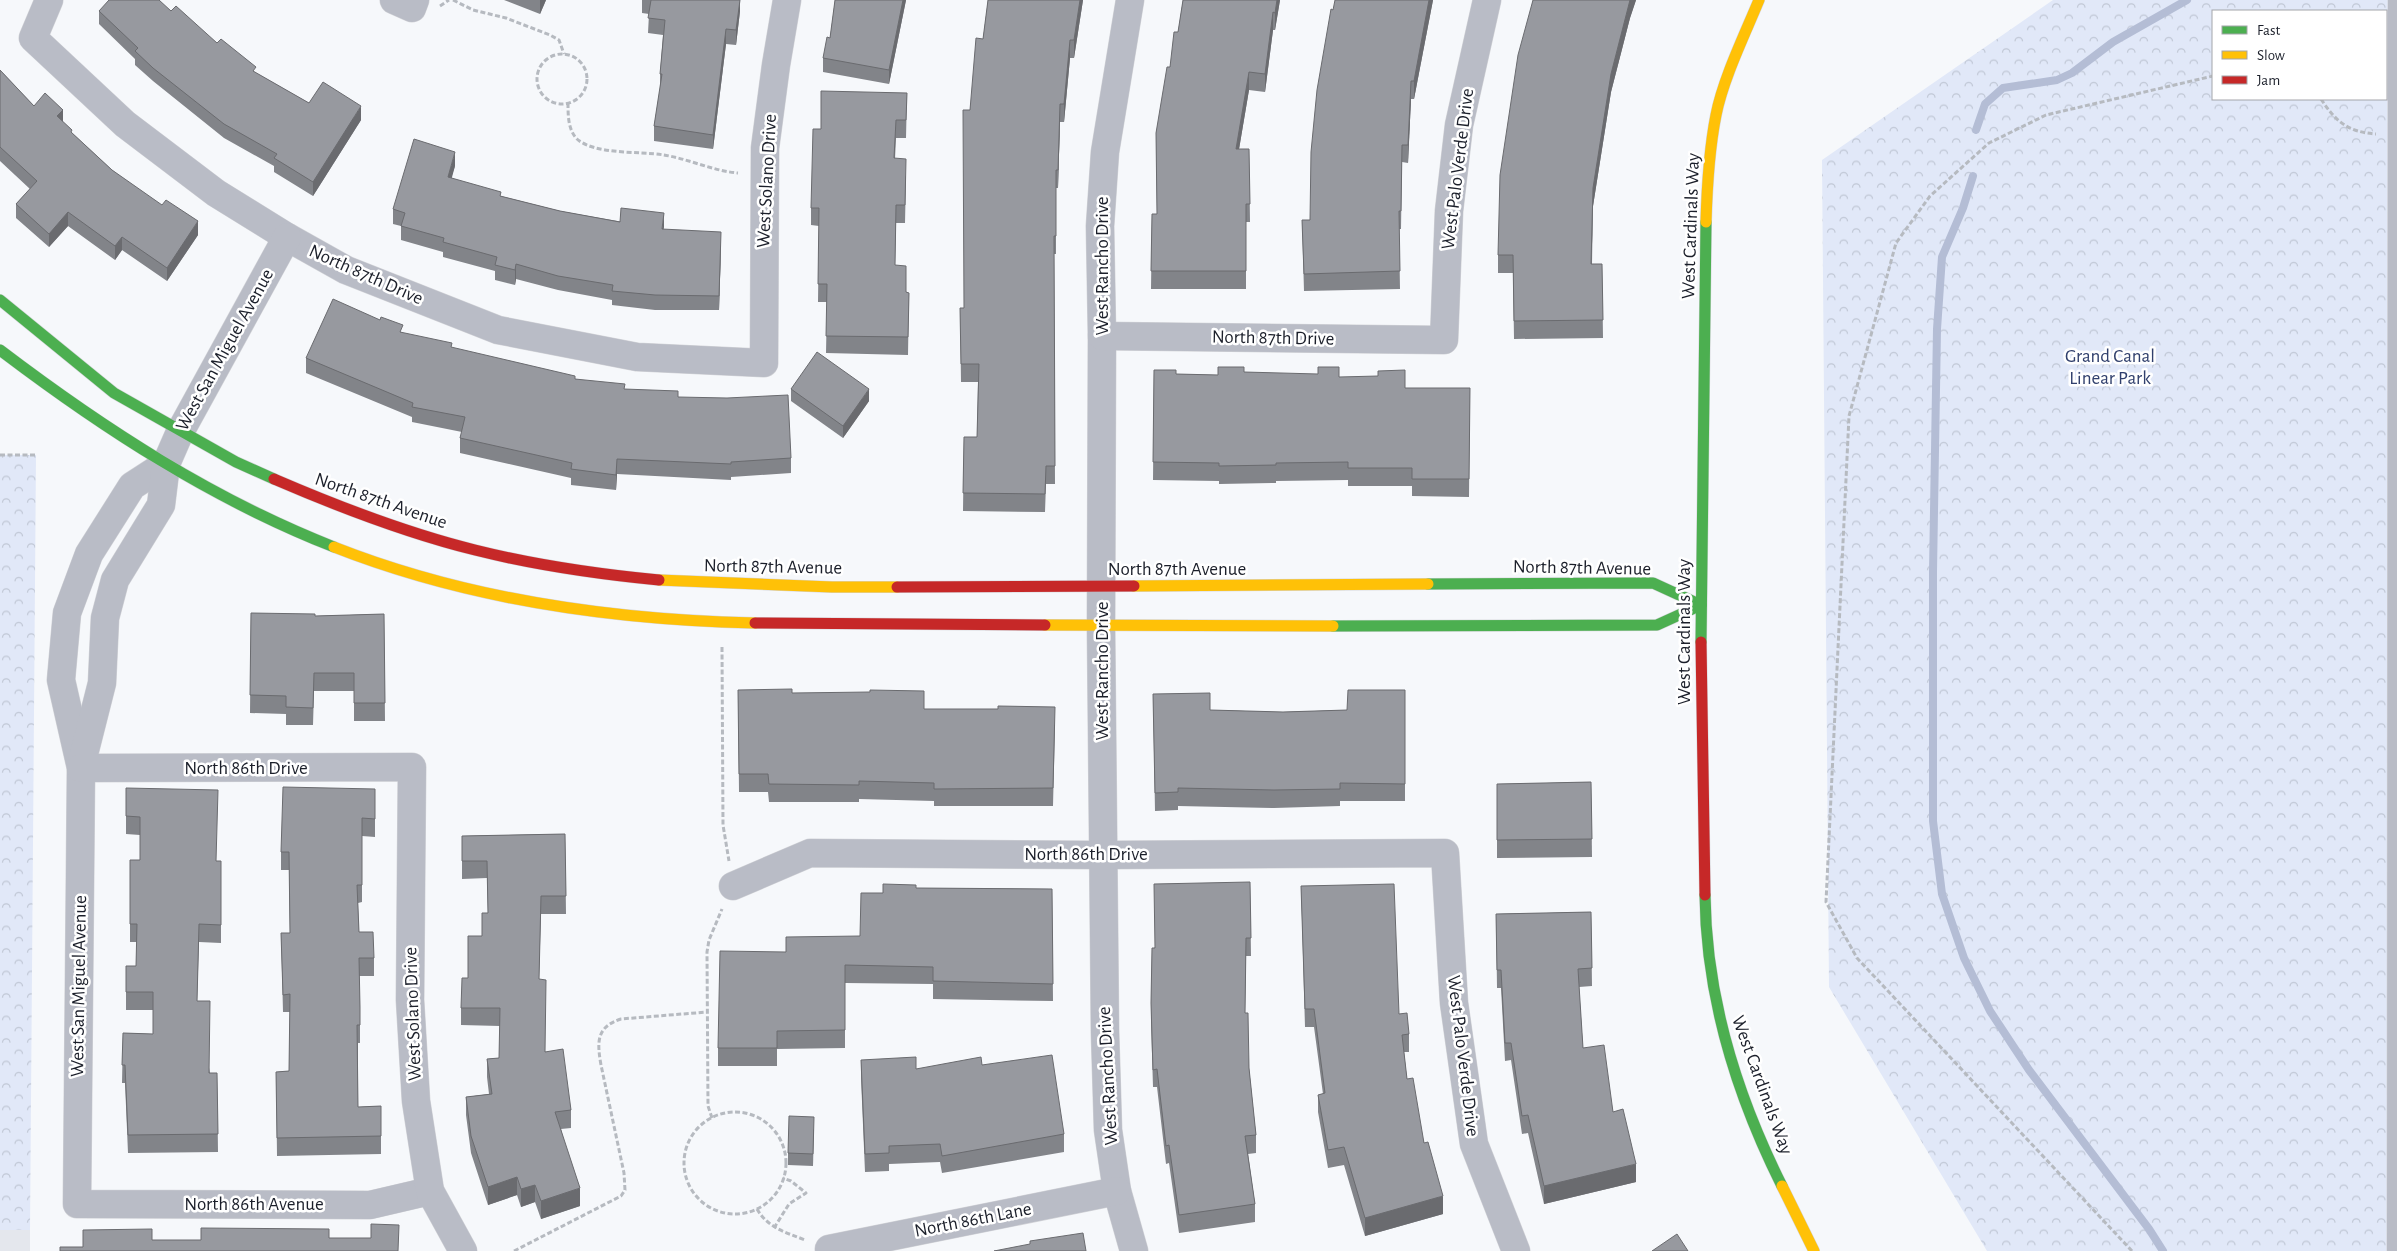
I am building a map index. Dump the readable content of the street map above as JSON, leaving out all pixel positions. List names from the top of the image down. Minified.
{"streets":{"street":["West Palo Verde Drive","West Solano Drive","West Cardinals Way","West Rancho Drive","North 87th Drive","West San Miguel Avenue","North 87th Avenue","North 86th Drive","North 86th Avenue","North 86th Lane"]},"crossings":[["West Palo Verde Drive","North 87th Drive"],["West Palo Verde Drive","North 86th Drive"],["West Solano Drive","North 87th Drive"],["West Solano Drive","North 86th Drive"],["West Solano Drive","North 86th Avenue"],["West Cardinals Way","North 87th Avenue"],["West Rancho Drive","North 87th Drive"],["West Rancho Drive","North 87th Avenue"],["West Rancho Drive","North 86th Drive"],["West Rancho Drive","North 86th Lane"],["North 87th Drive","West San Miguel Avenue"],["West San Miguel Avenue","North 87th Avenue"],["West San Miguel Avenue","North 86th Drive"],["West San Miguel Avenue","North 86th Avenue"]],"parks":["Grand Canal Linear Park"],"legend":["Fast","Slow","Jam"]}
